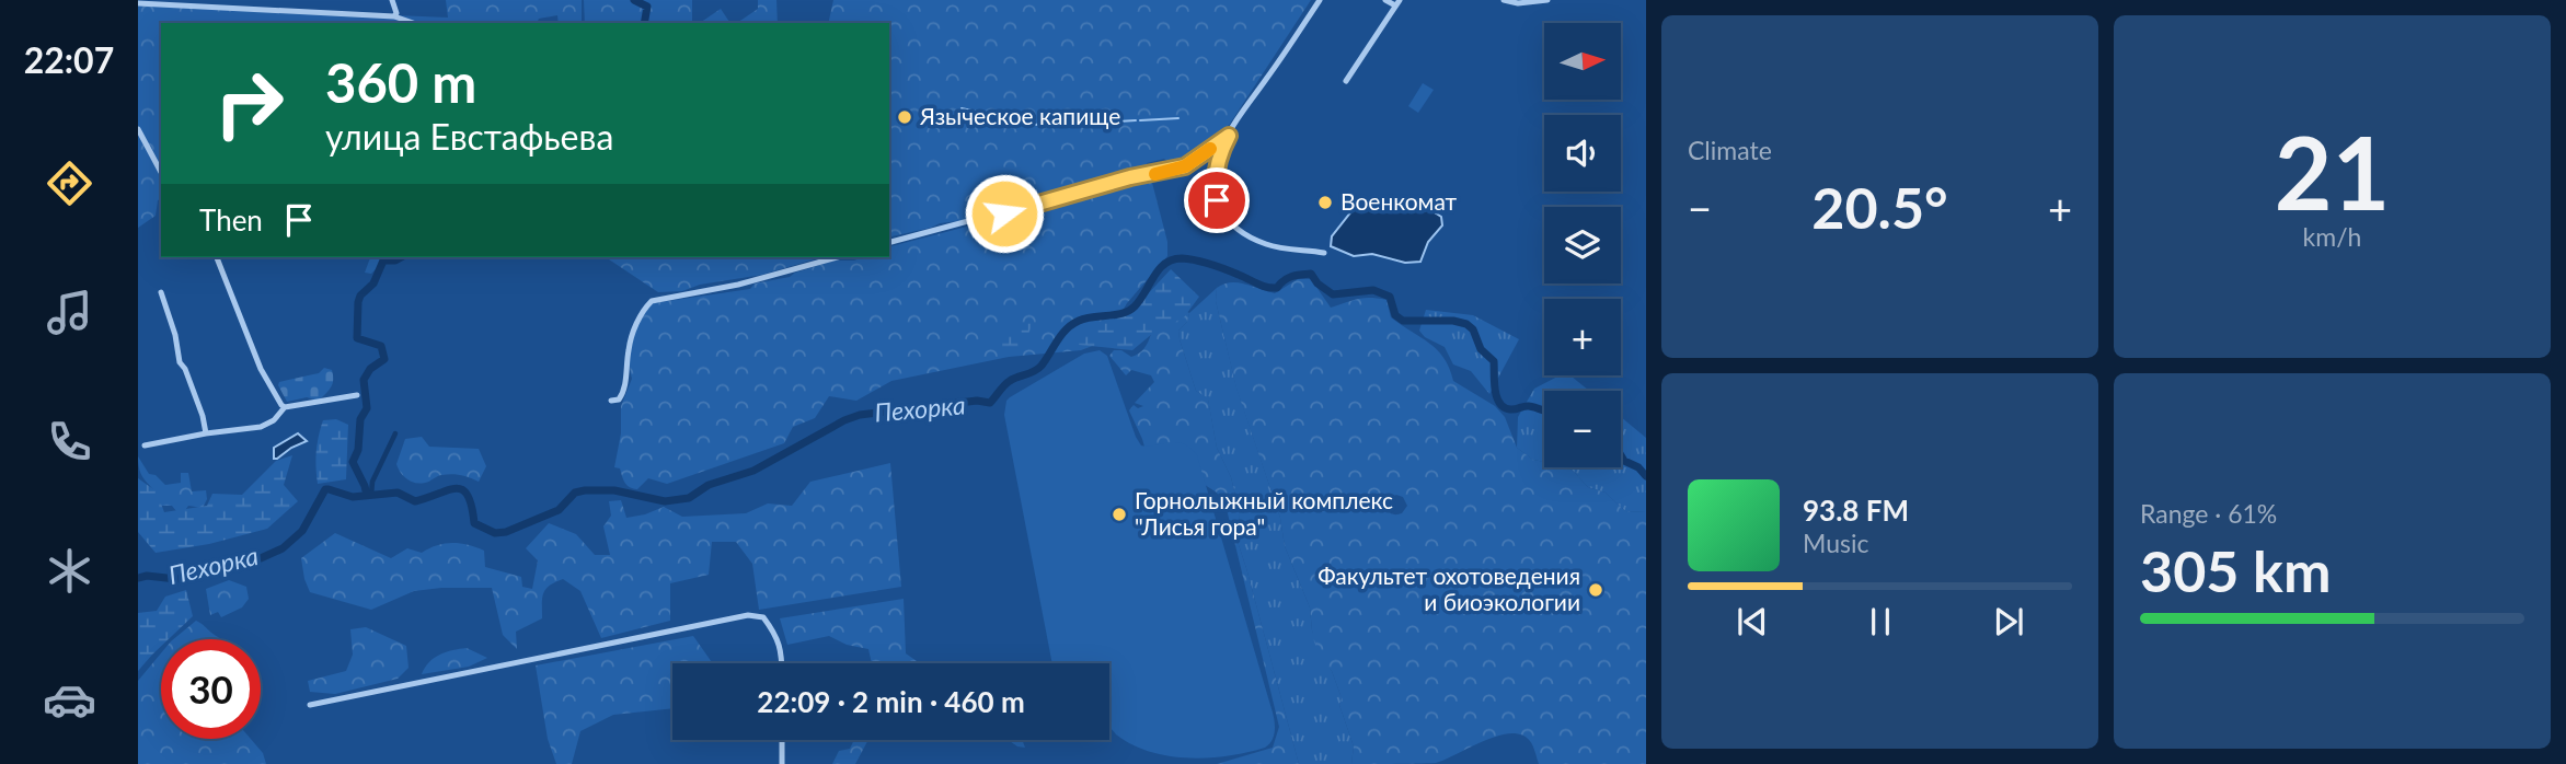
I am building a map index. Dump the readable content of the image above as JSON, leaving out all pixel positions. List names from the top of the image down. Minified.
{"water":["Пехорка"],"places":["Языческое капище","Военкомат","Горнолыжный комплекс \"Лисья гора\"","Факультет охотоведения и биоэкологии"],"north":"right","page":{"tabs":"22:07","tile":["Climate",["21","km/h"],["Range · 61%","305 km"]],"map_buttons":["+","−"],"turn":["360 m","улица Евстафьева"],"heat":["−","20.5°","+"],"then":"Then","song":["93.8 FM","Music"],"limit":"30","trip":"22:09 · 2 min · 460 m"}}
